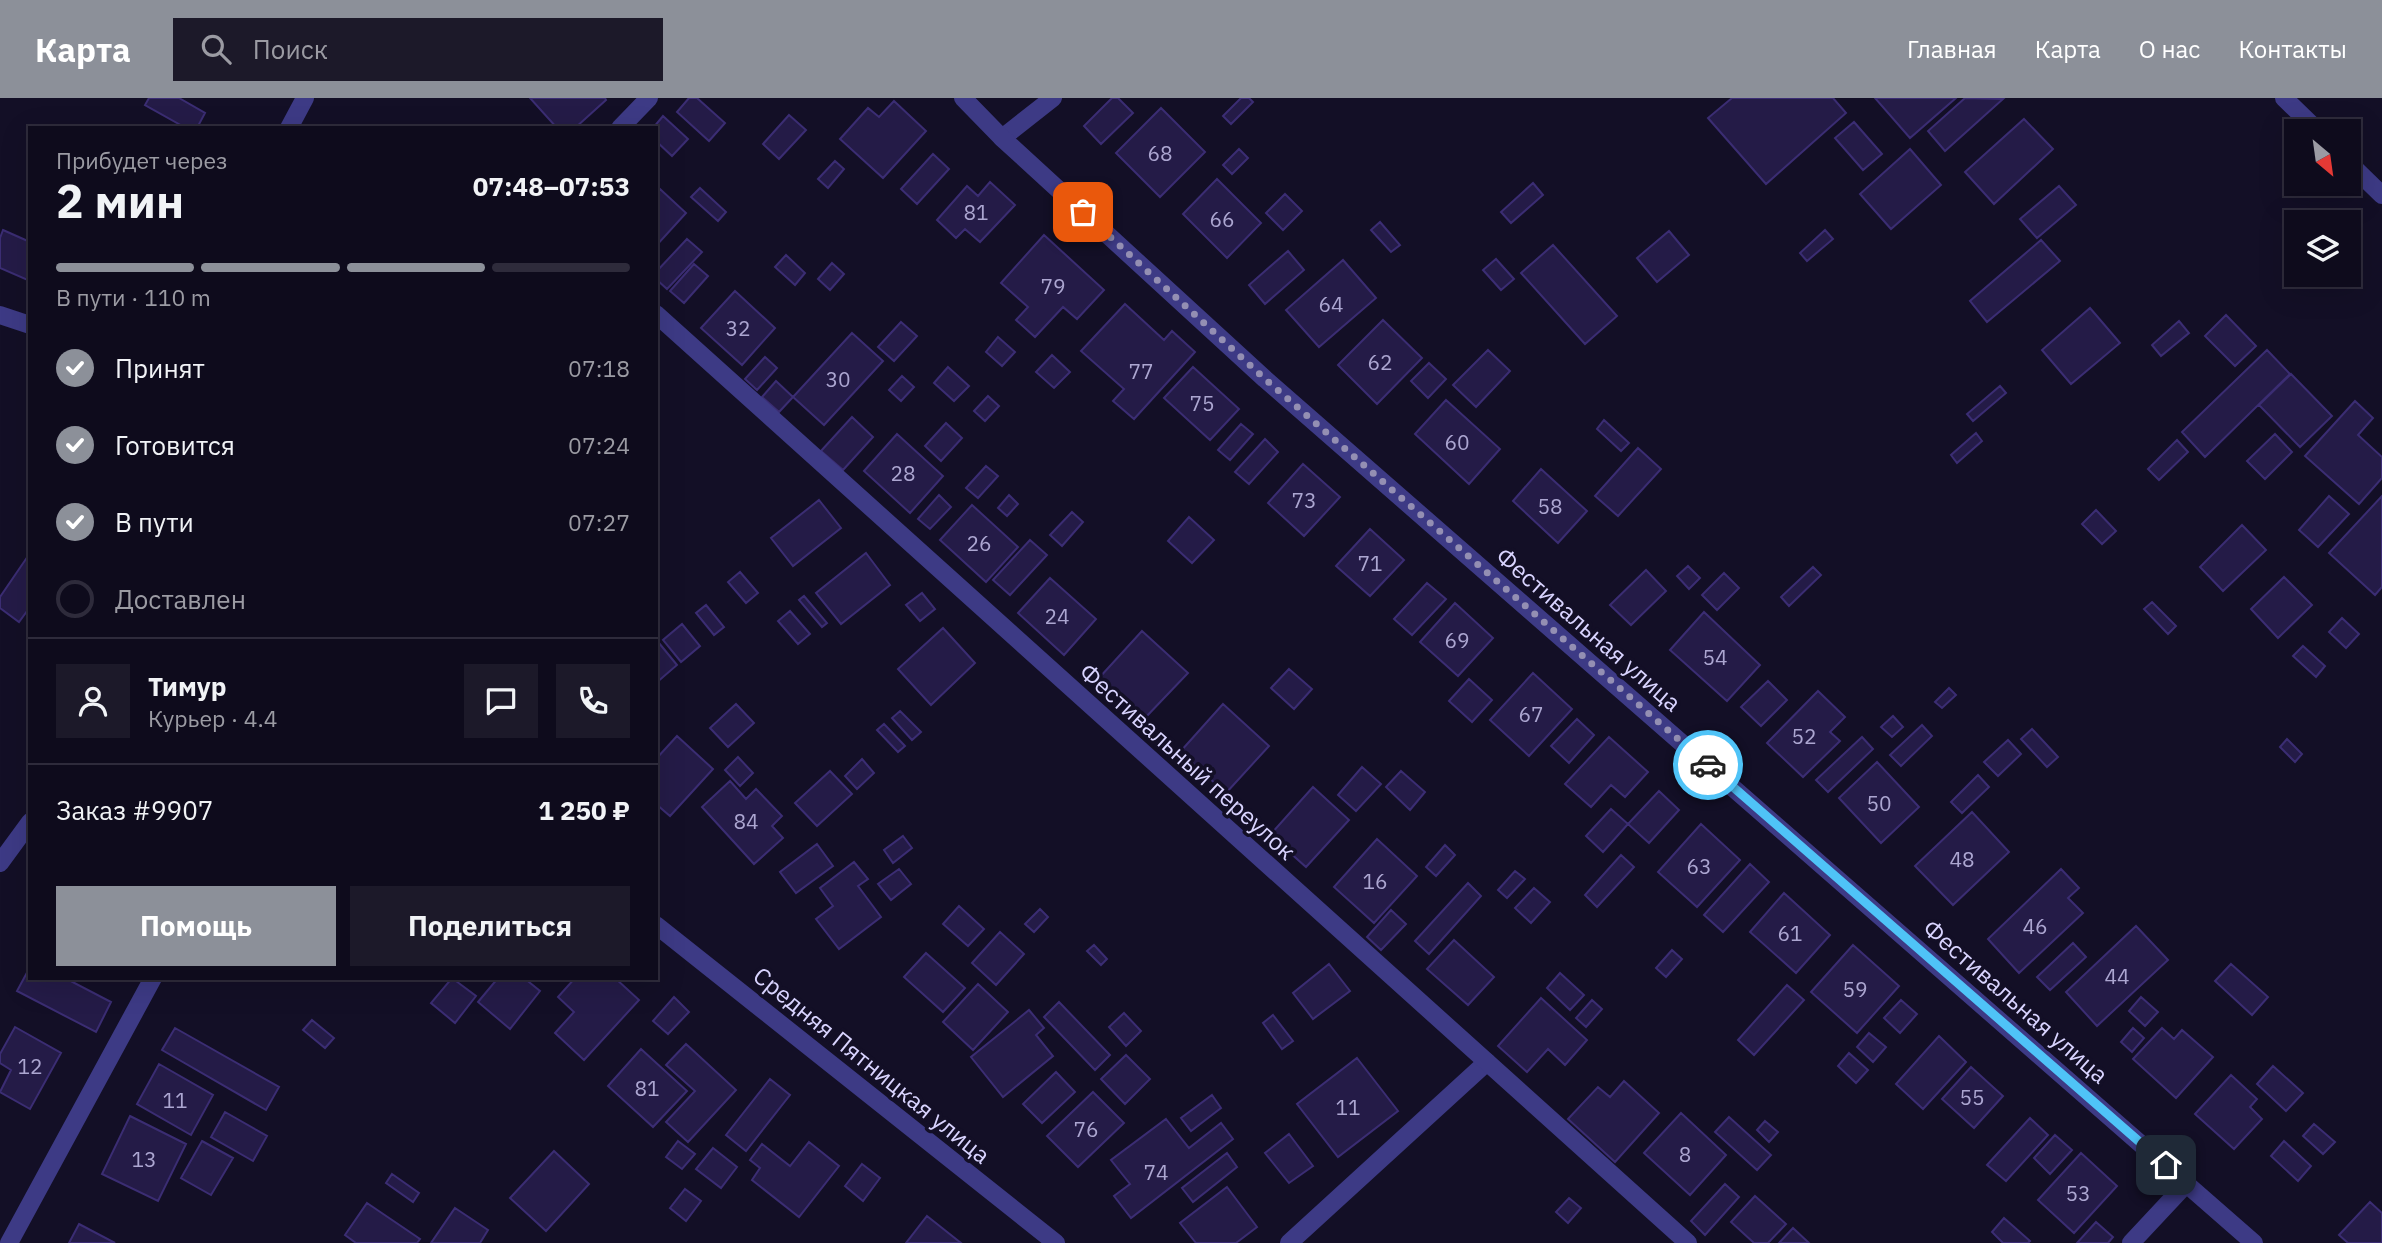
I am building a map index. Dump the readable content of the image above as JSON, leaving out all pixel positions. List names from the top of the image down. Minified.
{"streets":{"street":["Фестивальная улица","Фестивальный переулок","Средняя Пятницкая улица"]},"house_numbers":["68","81","66","79","64","32","62","77","30","75","60","28","73","58","26","71","24","69","54","67","52","50","84","48","63","16","46","61","44","59","12","81","55","11","11","76","8","13","74","53"],"north":"bottom right","page":{"header":"Карта","search":"Поиск","nav":["Главная","Карта","О нас","Контакты"],"heading":["2 мин","Прибудет через","07:48–07:53"],"panel":["Тимур","Курьер · 4.4","Заказ #9907","1 250 ₽"],"bar":"В пути · 110 m","list":[["Принят","07:18"],["Готовится","07:24"],["В пути","07:27"],"Доставлен"],"buttons":["Помощь","Поделиться"]}}
